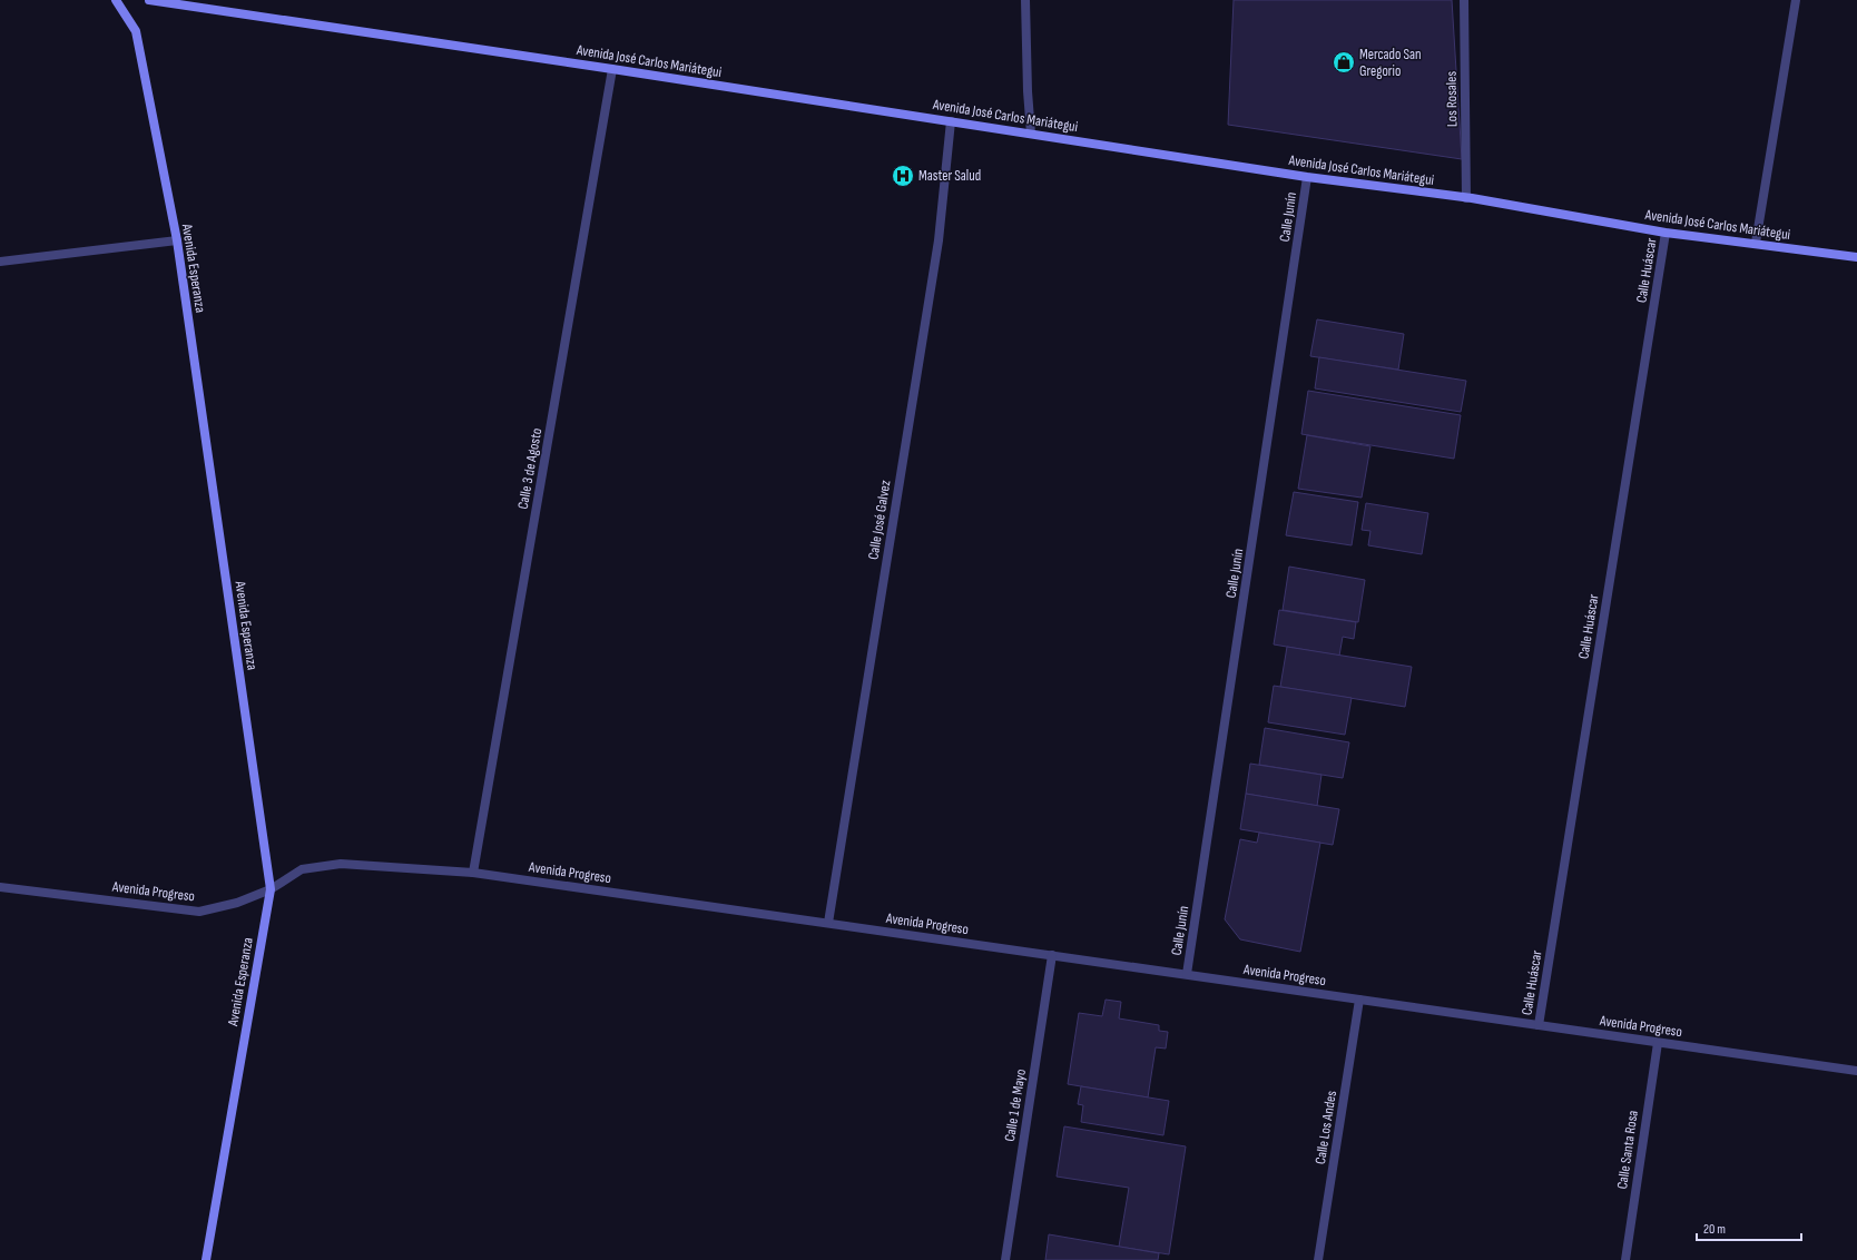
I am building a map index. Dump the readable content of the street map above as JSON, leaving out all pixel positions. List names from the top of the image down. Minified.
{"streets":{"street":["Avenida José Carlos Mariátegui","Los Rosales","Calle Junín","Avenida Esperanza","Calle Huáscar","Calle 3 de Agosto","Calle José Galvez","Avenida Progreso","Calle 1 de Mayo","Calle Los Andes","Calle Santa Rosa"]},"crossings":[["Avenida José Carlos Mariátegui","Los Rosales"],["Avenida José Carlos Mariátegui","Calle Junín"],["Avenida José Carlos Mariátegui","Calle Huáscar"],["Avenida José Carlos Mariátegui","Calle 3 de Agosto"],["Avenida José Carlos Mariátegui","Calle José Galvez"],["Calle Junín","Avenida Progreso"],["Avenida Esperanza","Avenida Progreso"],["Calle Huáscar","Avenida Progreso"],["Calle 3 de Agosto","Avenida Progreso"],["Calle José Galvez","Avenida Progreso"],["Avenida Progreso","Calle 1 de Mayo"],["Avenida Progreso","Calle Los Andes"],["Avenida Progreso","Calle Santa Rosa"]],"places":{"shop":["Mercado San Gregorio"],"hospital":["Master Salud"]},"scale_bar":"20 m"}
